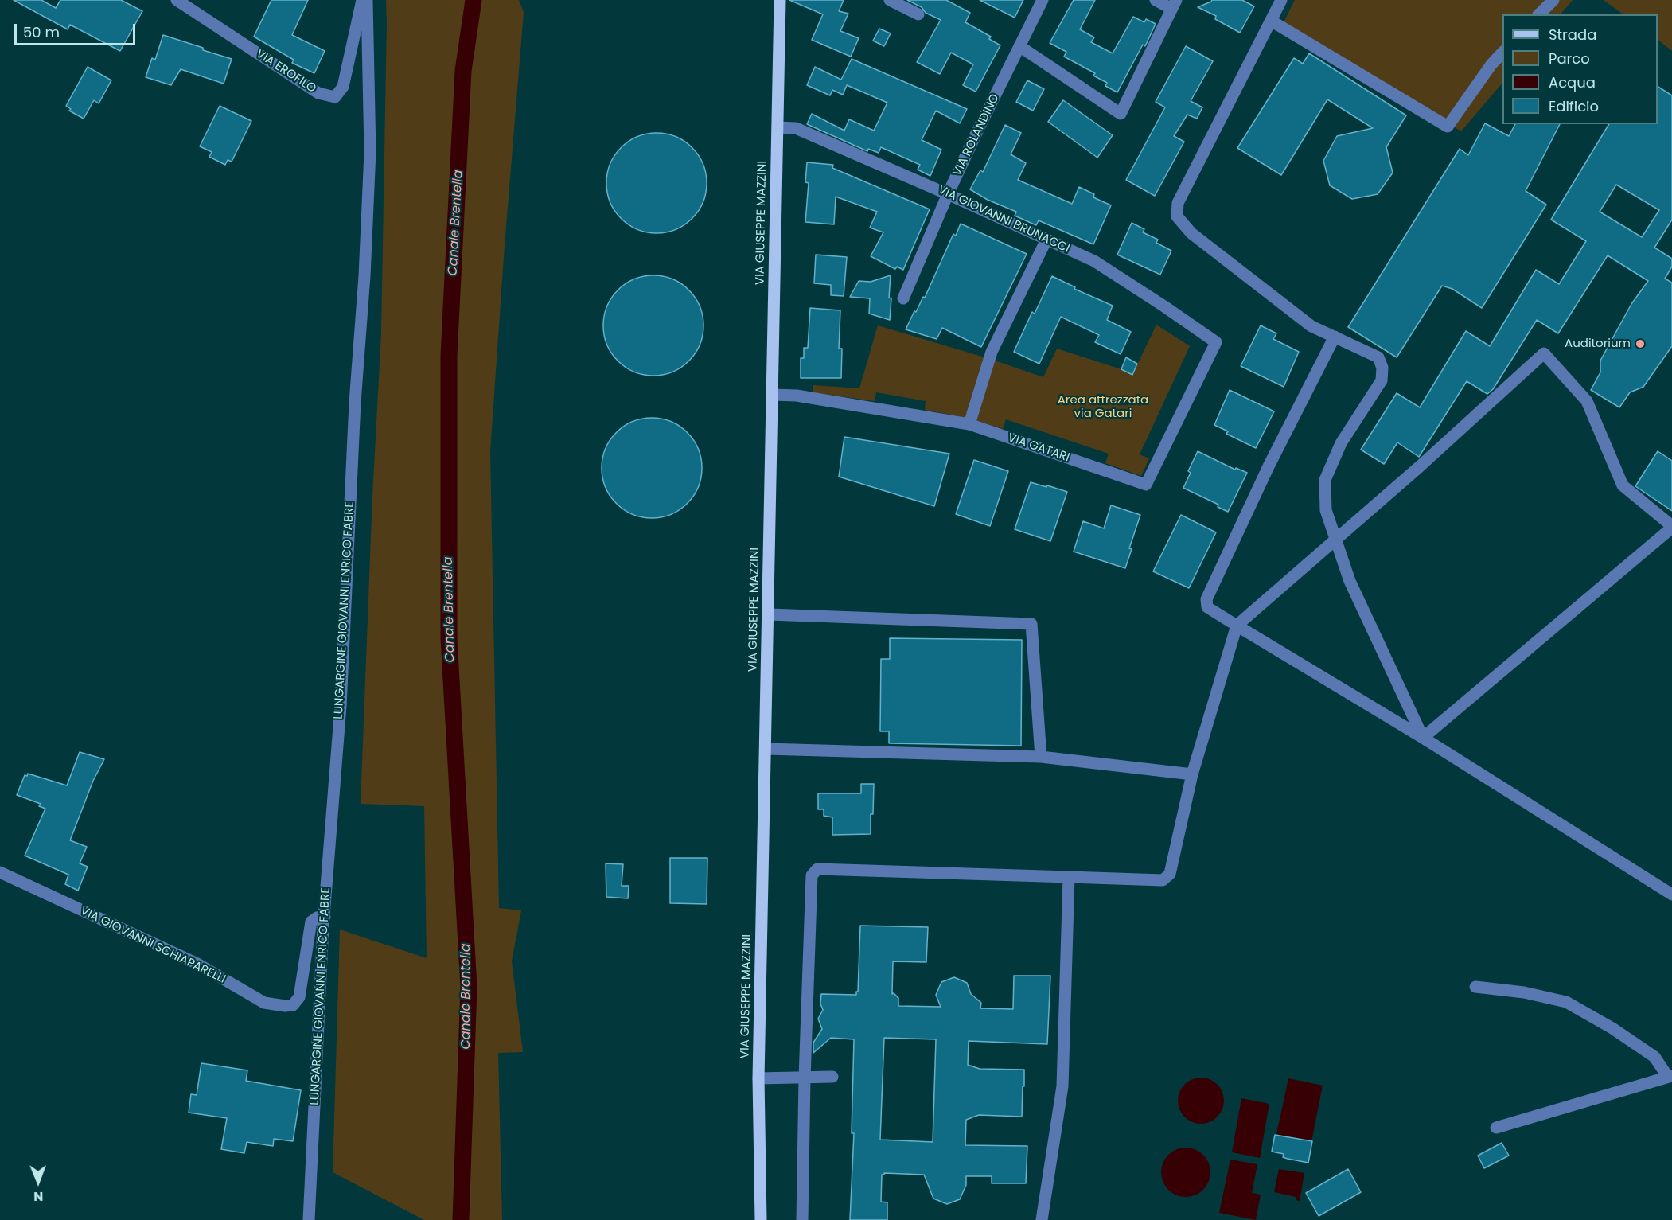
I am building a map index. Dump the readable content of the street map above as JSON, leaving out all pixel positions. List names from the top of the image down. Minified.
{"streets":{"main road":["VIA GIUSEPPE MAZZINI"],"street":["VIA EROFILO","VIA ROLANDINO","VIA GIOVANNI BRUNACCI","VIA GATARI","LUNGARGINE GIOVANNI ENRICO FABRE","VIA GIOVANNI SCHIAPARELLI"]},"crossings":[["VIA ROLANDINO","VIA GIOVANNI BRUNACCI"],["VIA GIOVANNI BRUNACCI","VIA GIUSEPPE MAZZINI"],["VIA GIOVANNI BRUNACCI","VIA GATARI"],["VIA GIUSEPPE MAZZINI","VIA GATARI"],["LUNGARGINE GIOVANNI ENRICO FABRE","VIA GIOVANNI SCHIAPARELLI"]],"water":["Canale Brentella"],"parks":["Area attrezzata via Gatari"],"places":["Auditorium"],"legend":["Strada","Parco","Acqua","Edificio"],"scale_bar":"50 m","north":"bottom"}
